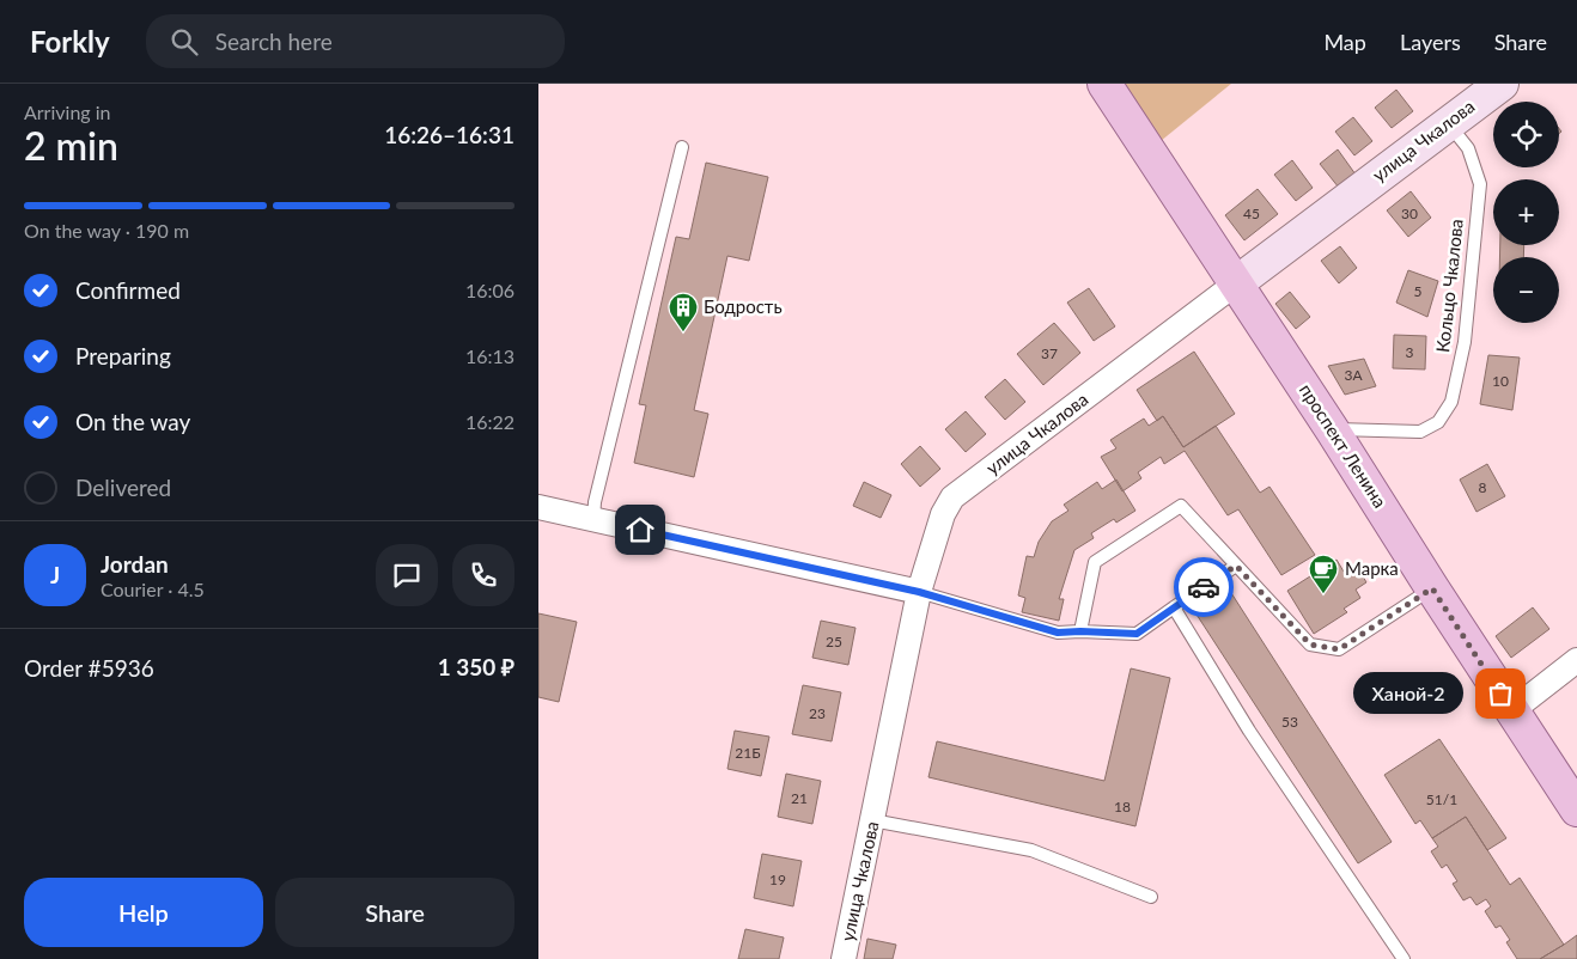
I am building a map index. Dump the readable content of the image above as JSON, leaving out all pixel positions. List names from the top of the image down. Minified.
{"streets":{"main road":["проспект Ленина"],"street":["улица Чкалова"],"lane":["Кольцо Чкалова"]},"crossings":[["улица Чкалова","Кольцо Чкалова"],["улица Чкалова","проспект Ленина"],["Кольцо Чкалова","проспект Ленина"]],"places":{"building":["Бодрость"],"cafe":["Марка"],"other":["Ханой-2"]},"house_numbers":["45","30","5","3","37","3А","10","8","25","23","53","21Б","21","51/1","18","19"],"page":{"header":"Forkly","search":"Search here","nav":["Map","Layers","Share"],"heading":["2 min","Arriving in","16:26–16:31"],"panel":["Jordan","Courier · 4.5","Order #5936","1 350 ₽"],"map_buttons":["+","−"],"bar":"On the way · 190 m","list":[["Confirmed","16:06"],["Preparing","16:13"],["On the way","16:22"],"Delivered"],"round":"J","bubble":"Ханой-2","buttons":["Help","Share"]}}
